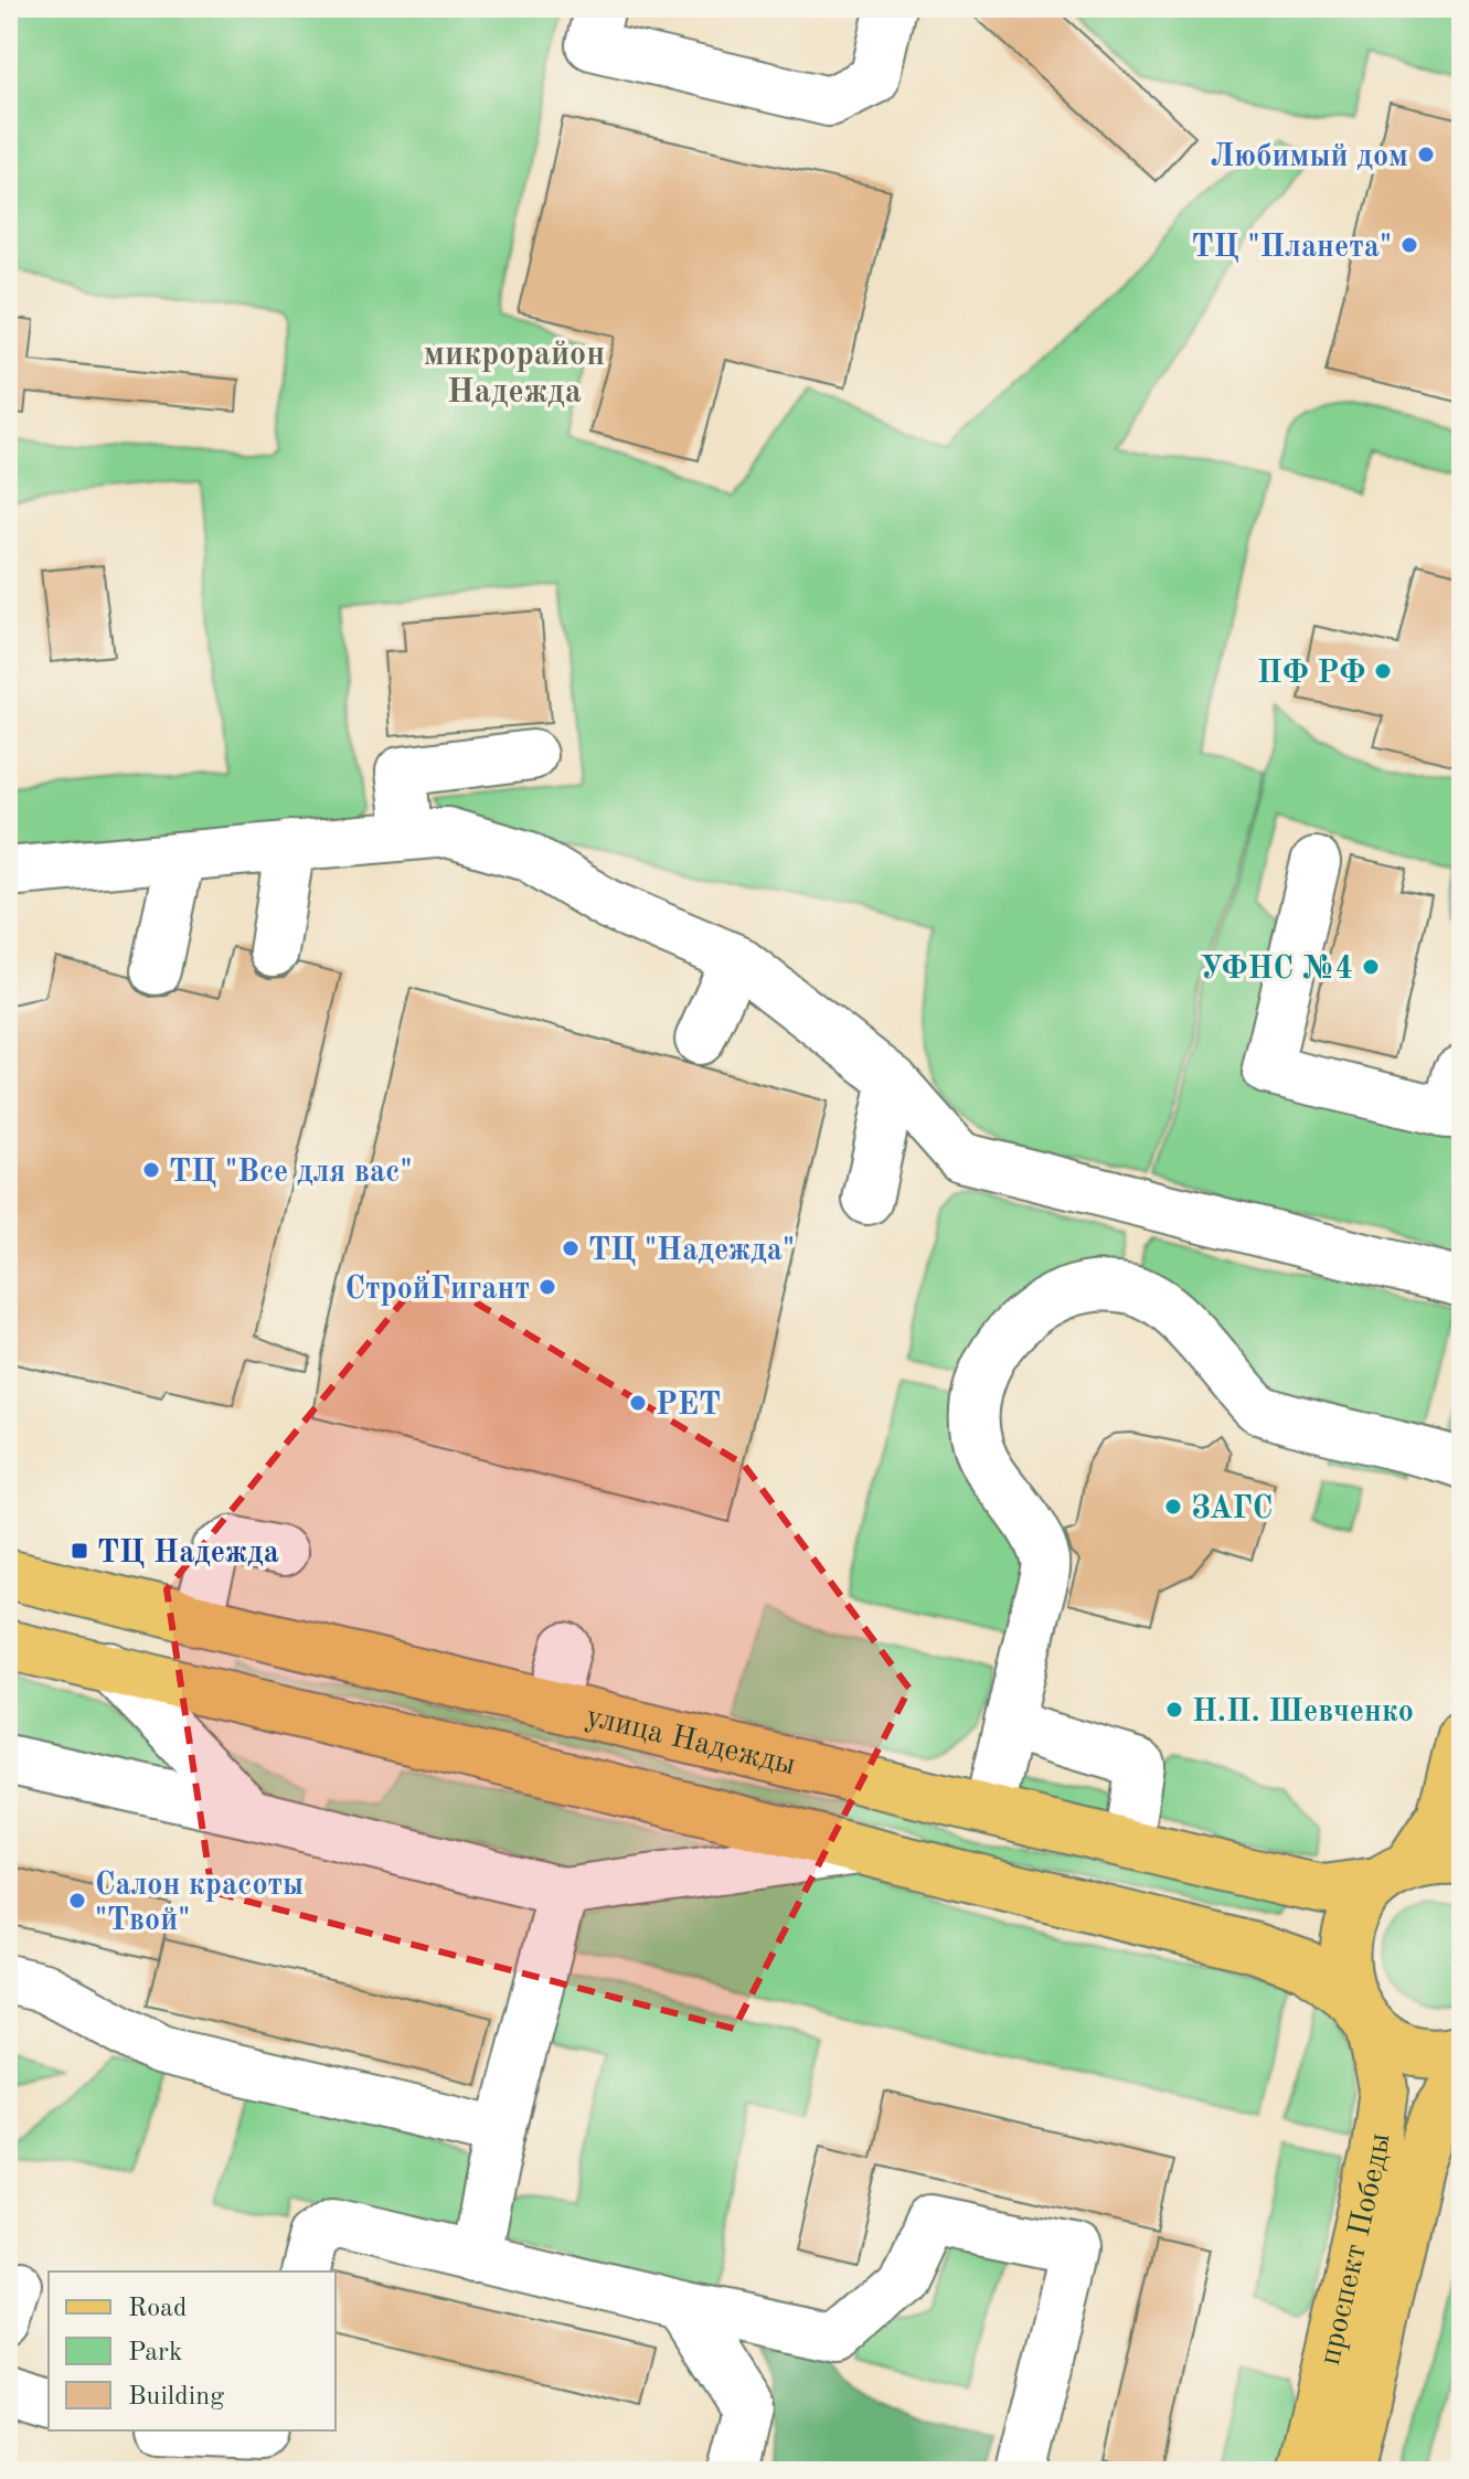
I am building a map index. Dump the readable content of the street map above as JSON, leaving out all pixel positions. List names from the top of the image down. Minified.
{"streets":{"main road":["улица Надежды","проспект Победы"]},"crossings":[["улица Надежды","проспект Победы"]],"districts":["микрорайон Надежда"],"places":{"other":["Любимый дом","ТЦ \"Планета\"","ПФ РФ","УФНС №4","ТЦ \"Все для вас\"","ТЦ \"Надежда\"","СтройГигант","РЕТ","ЗАГС","Н.П. Шевченко","Салон красоты \"Твой\""],"transit":["ТЦ Надежда"]},"legend":["Road","Park","Building"]}
